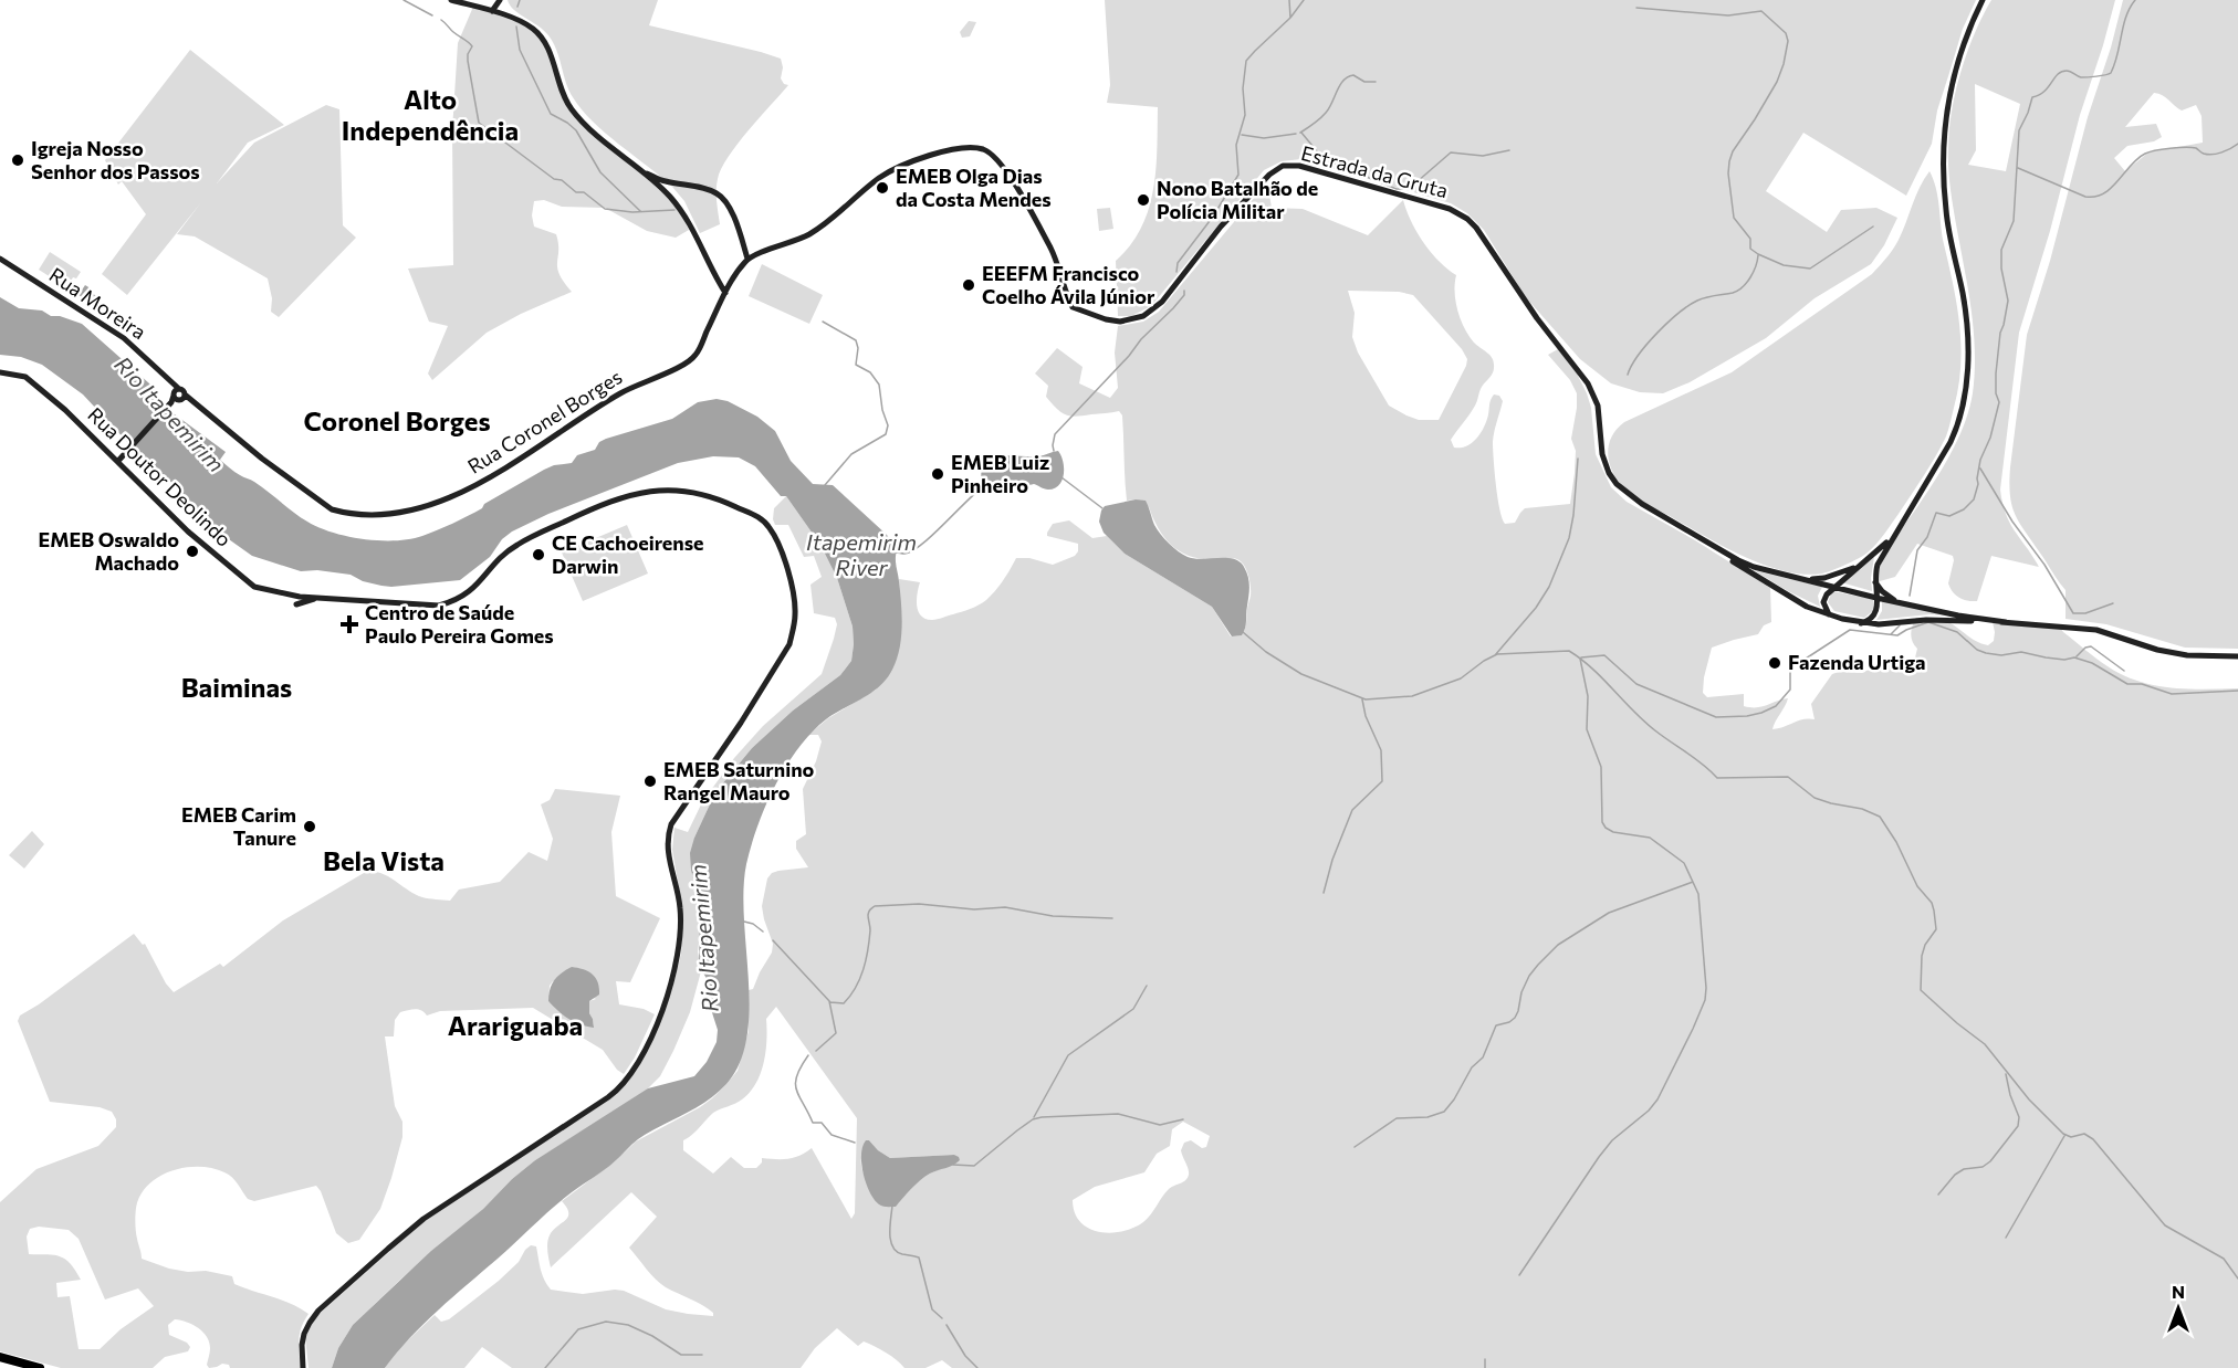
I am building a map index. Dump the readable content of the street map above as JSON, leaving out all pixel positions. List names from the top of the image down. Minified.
{"streets":{"main road":["Estrada da Gruta","Rua Moreira","Rua Coronel Borges","Rua Doutor Deolindo"]},"crossings":[["Rua Moreira","Rua Coronel Borges"]],"districts":["Alto Independência","Coronel Borges","Baiminas","Bela Vista","Arariguaba"],"water":["Rio Itapemirim","Itapemirim River"],"places":{"other":["Igreja Nosso Senhor dos Passos","EMEB Olga Dias da Costa Mendes","Nono Batalhão de Polícia Militar","EEEFM Francisco Coelho Ávila Júnior","EMEB Luiz Pinheiro","EMEB Oswaldo Machado","CE Cachoeirense Darwin","Fazenda Urtiga","EMEB Saturnino Rangel Mauro","EMEB Carim Tanure"],"health":["Centro de Saúde Paulo Pereira Gomes"]},"north":"top"}
